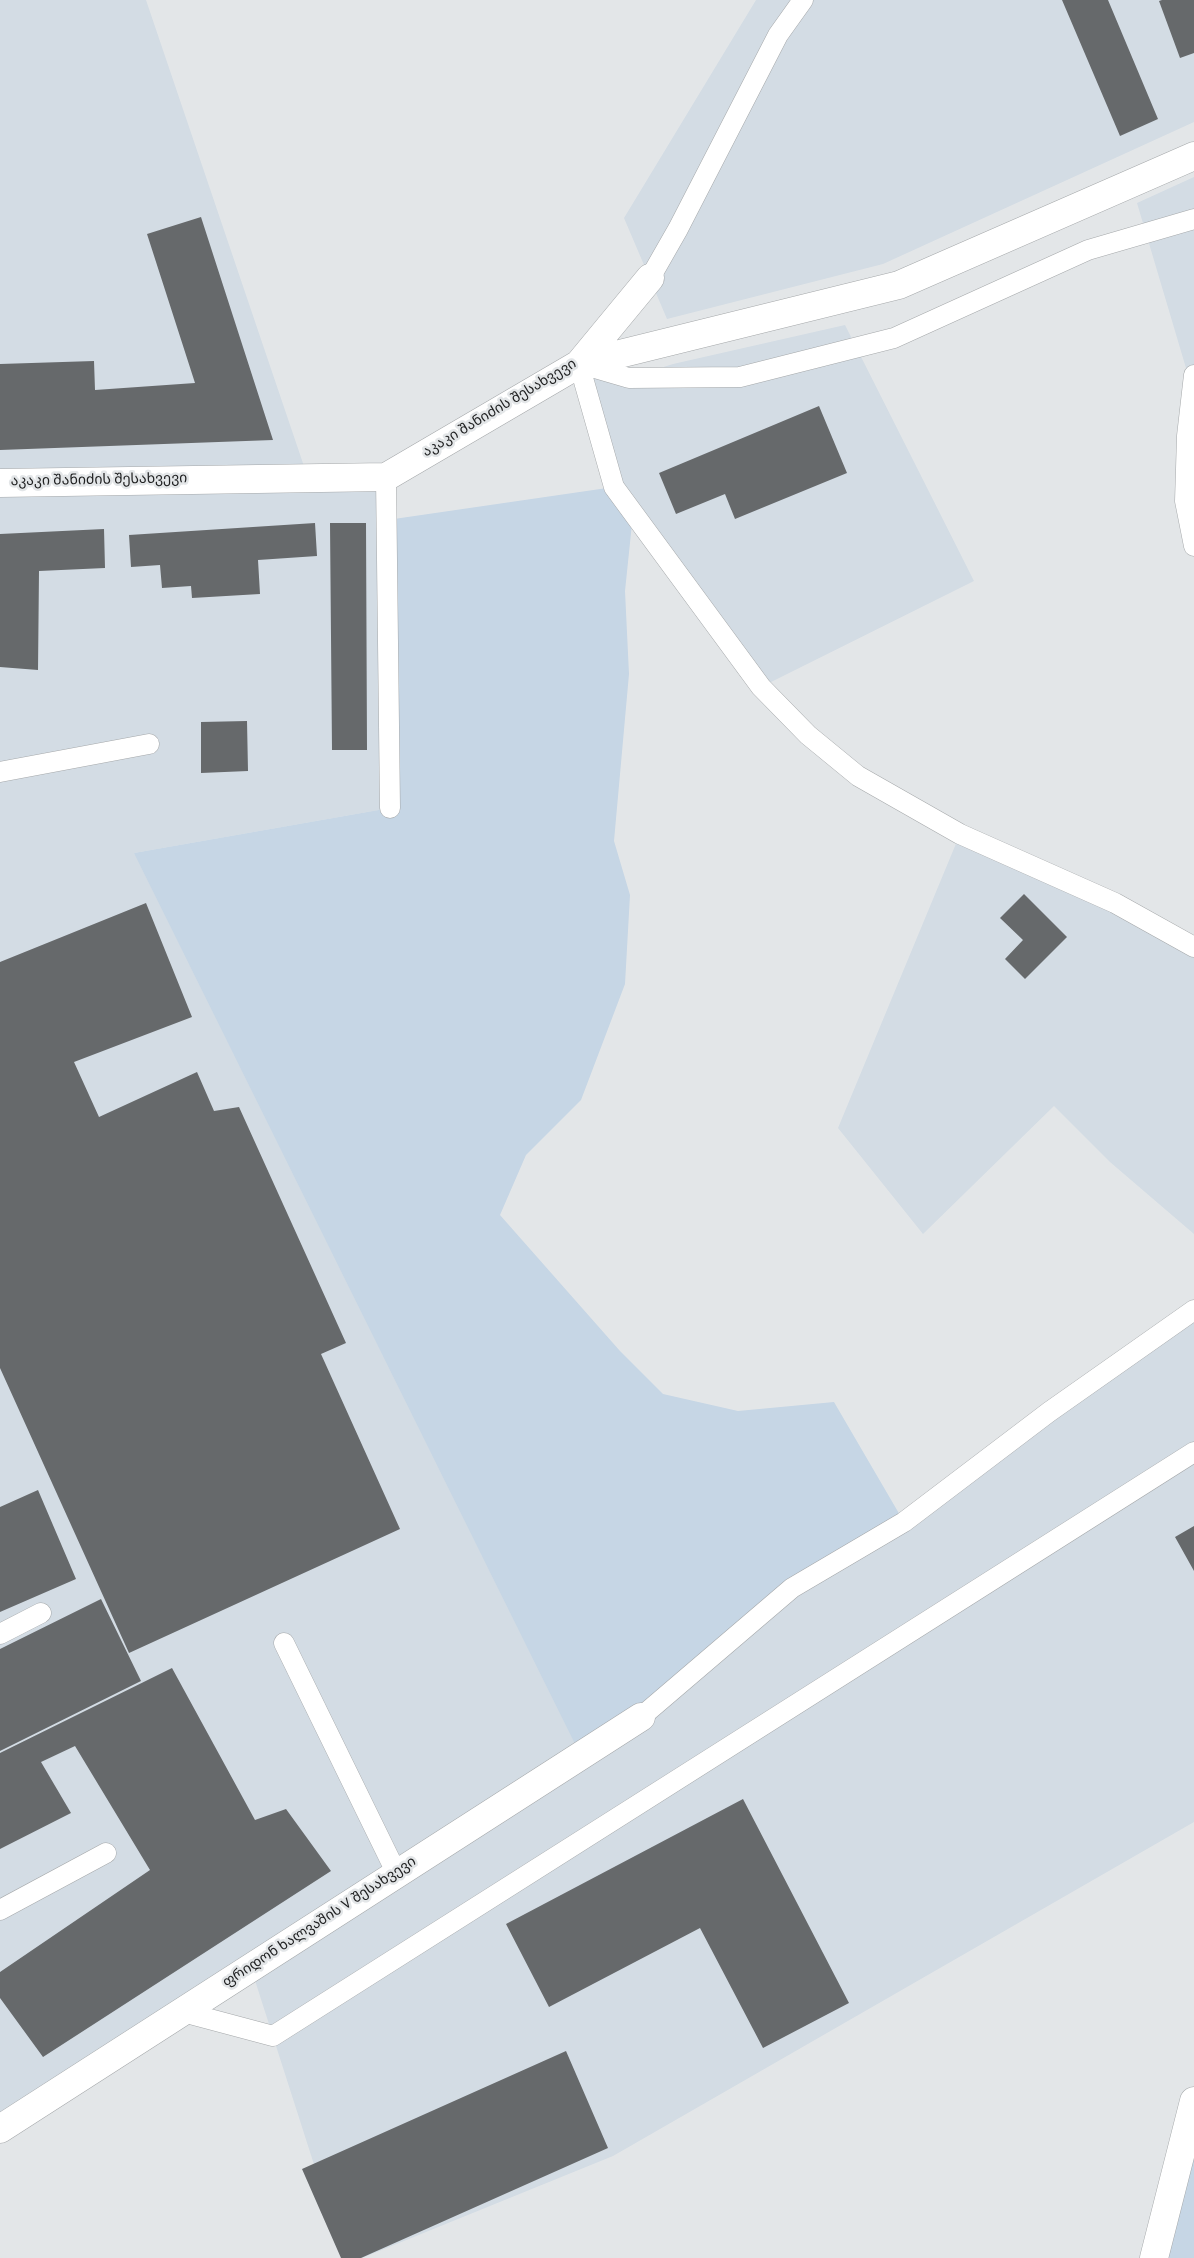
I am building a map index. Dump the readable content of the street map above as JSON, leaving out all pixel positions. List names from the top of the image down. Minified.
{"streets":{"street":["აკაკი შანიძის შესახვევი","ფრიდონ ხალვაშის V შესახვევი"]}}
